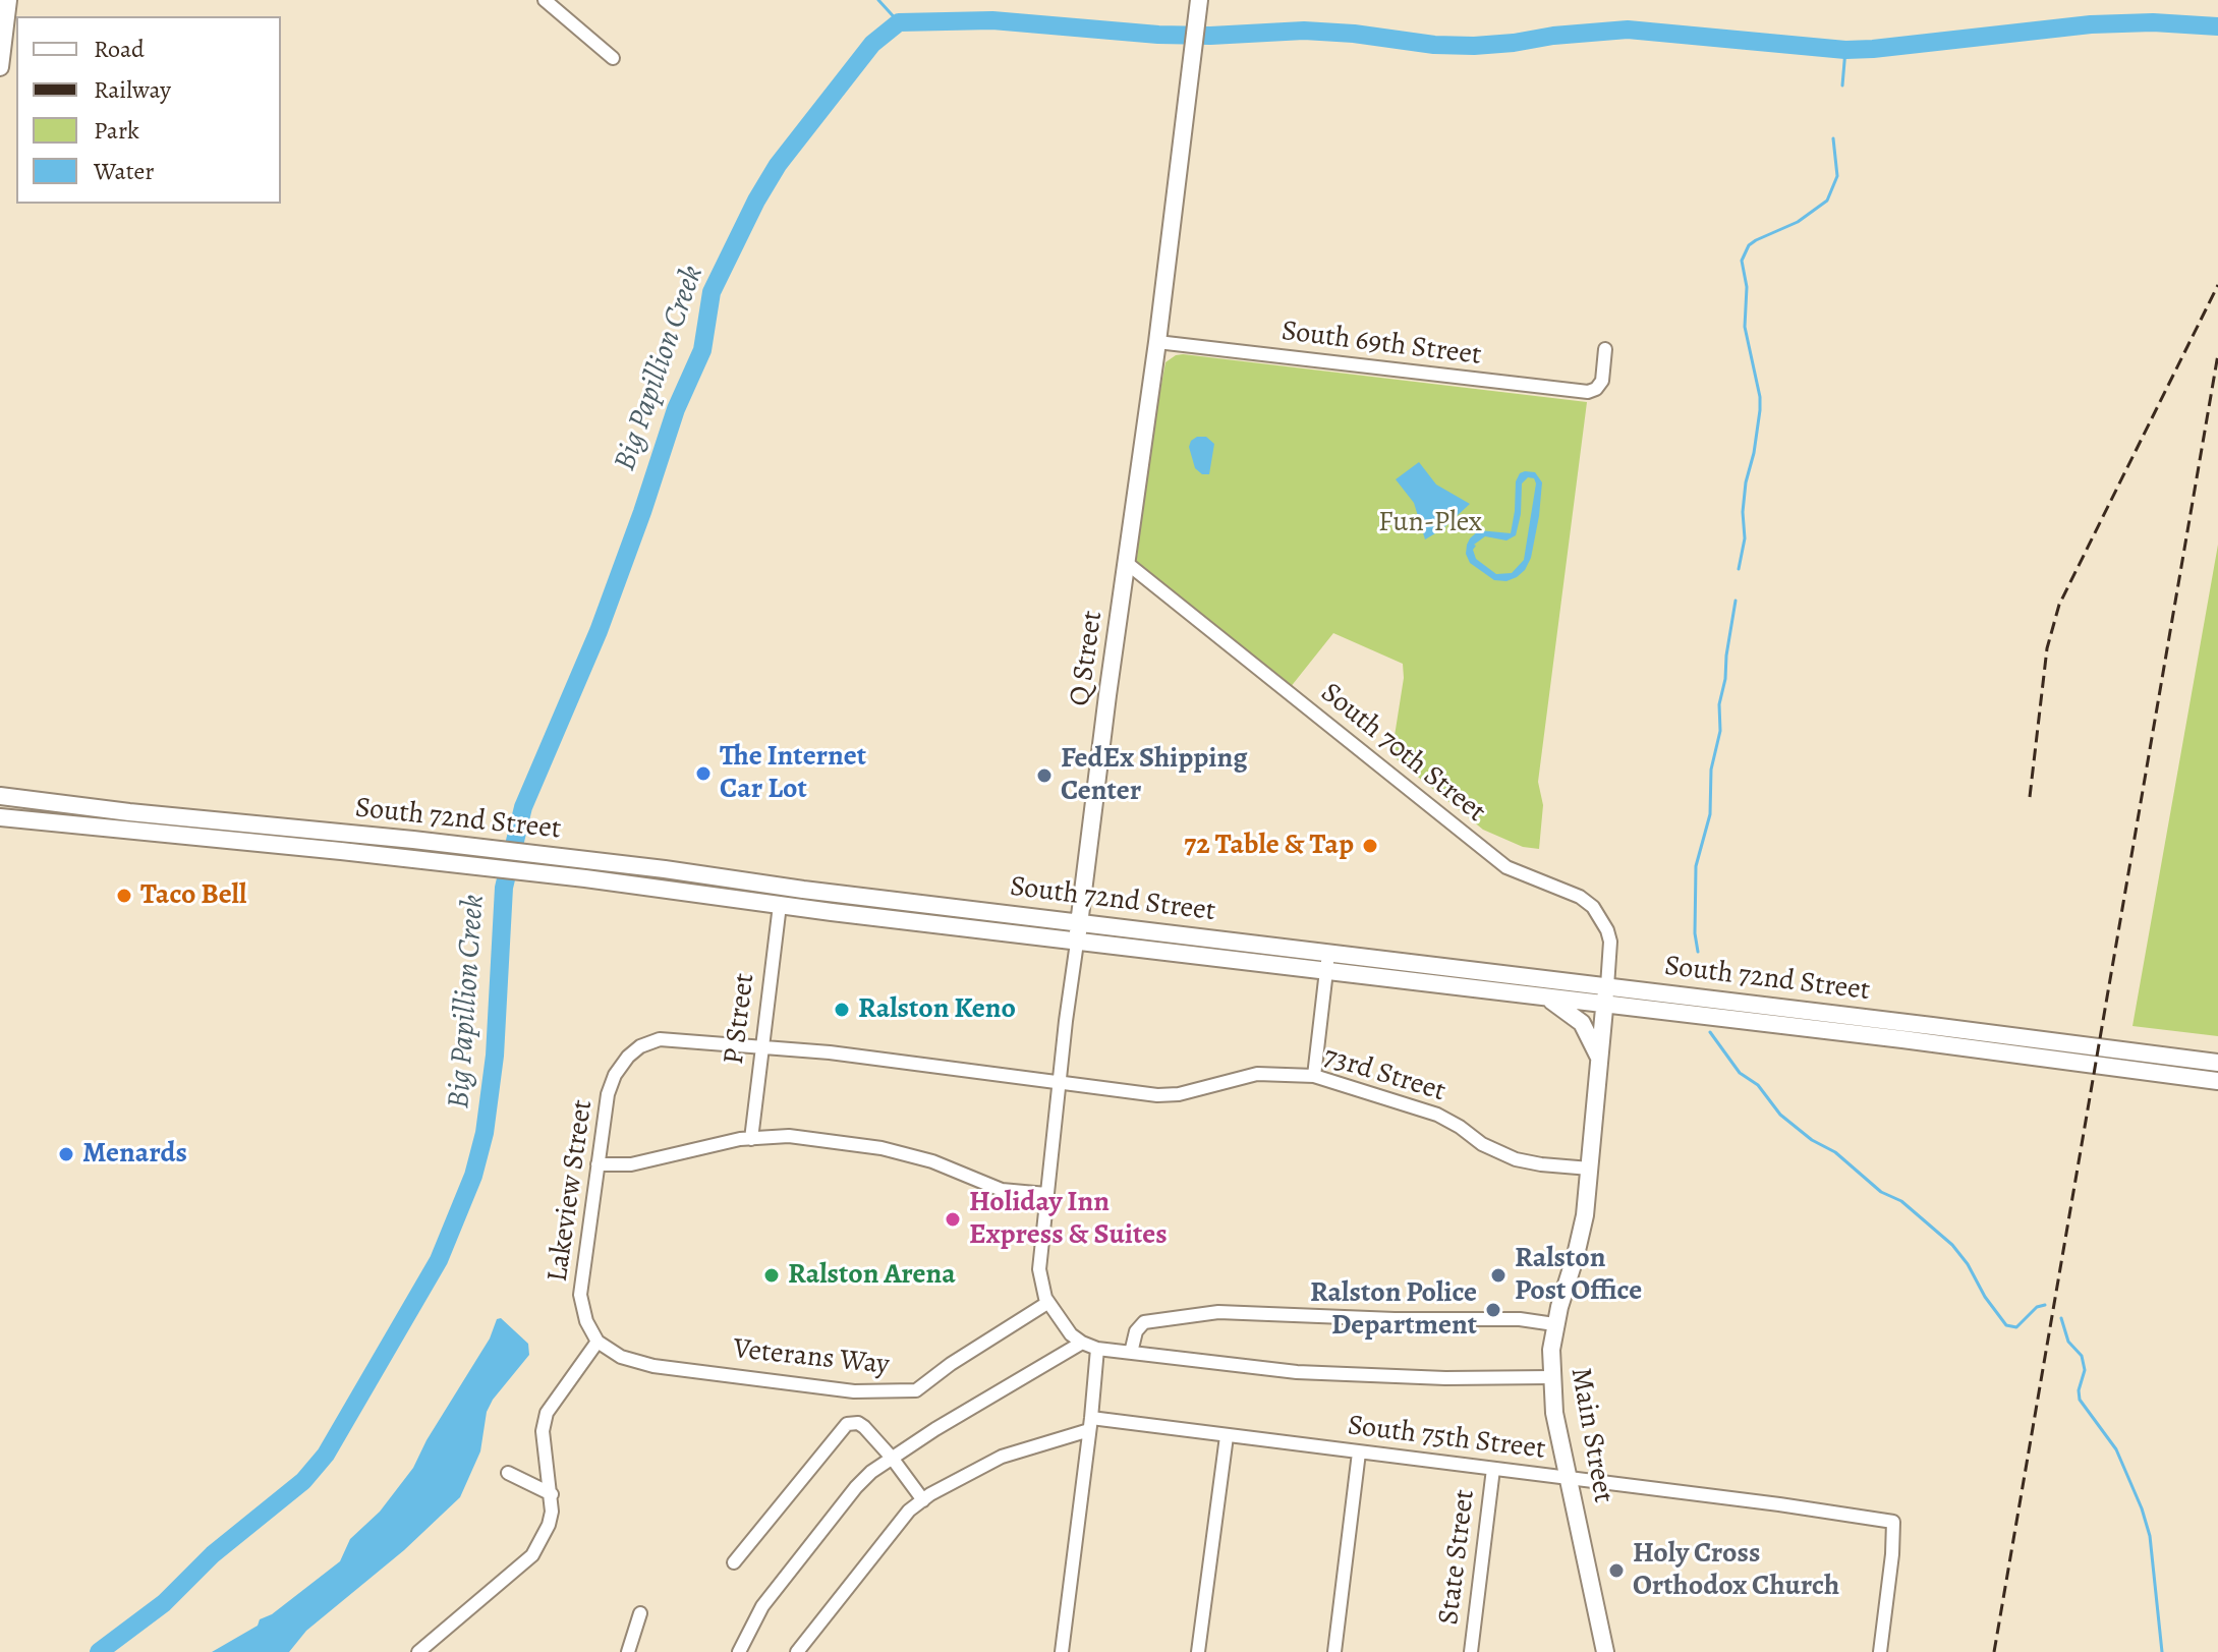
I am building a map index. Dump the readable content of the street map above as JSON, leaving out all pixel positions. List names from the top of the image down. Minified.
{"streets":{"main road":["Q Street","South 72nd Street","Main Street"],"street":["South 69th Street","South 70th Street","P Street","73rd Street","Lakeview Street","Veterans Way","South 75th Street","State Street"]},"crossings":[["South 69th Street","Q Street"],["Q Street","South 70th Street"],["Q Street","South 72nd Street"],["Q Street","73rd Street"],["Q Street","Veterans Way"],["Q Street","Main Street"],["South 70th Street","South 72nd Street"],["South 70th Street","Main Street"],["South 72nd Street","P Street"],["South 72nd Street","Main Street"],["P Street","73rd Street"],["73rd Street","Lakeview Street"],["73rd Street","Main Street"],["Lakeview Street","Veterans Way"],["Main Street","South 75th Street"],["South 75th Street","State Street"]],"water":["Big Papillion Creek"],"parks":["Fun-Plex"],"places":["The Internet Car Lot","FedEx Shipping Center","72 Table & Tap","Taco Bell","Ralston Keno","Menards","Holiday Inn Express & Suites","Ralston Arena","Ralston Post Office","Ralston Police Department","Holy Cross Orthodox Church"],"legend":["Road","Railway","Park","Water"]}
